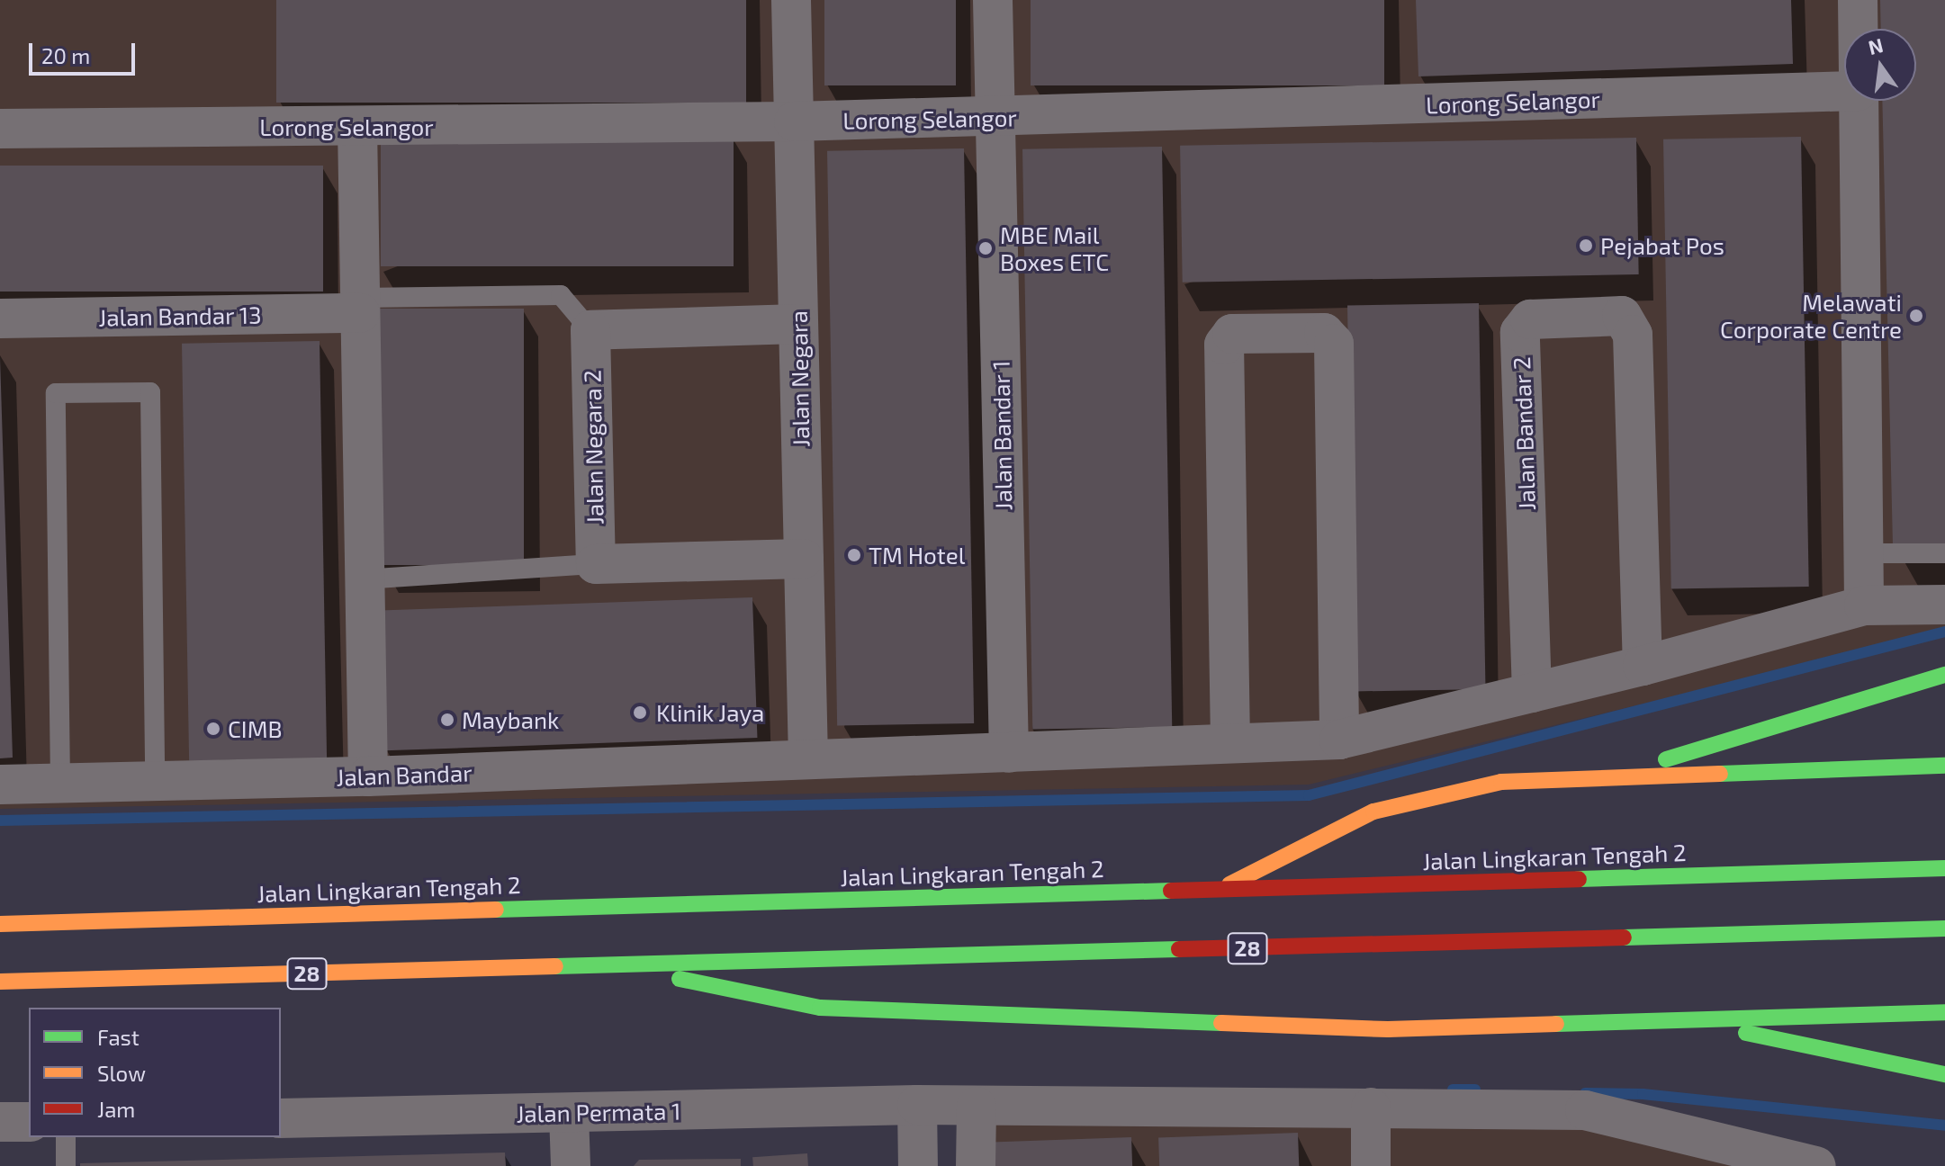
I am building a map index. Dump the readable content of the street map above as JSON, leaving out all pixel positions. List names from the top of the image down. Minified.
{"streets":{"highway":["Jalan Lingkaran Tengah 2","28"],"street":["Lorong Selangor","Jalan Bandar 13","Jalan Negara","Jalan Bandar 2","Jalan Bandar 1","Jalan Negara 2","Jalan Bandar","Jalan Permata 1"]},"crossings":[["Lorong Selangor","Jalan Negara"],["Lorong Selangor","Jalan Bandar 1"],["Jalan Negara","Jalan Bandar"],["Jalan Bandar 2","Jalan Bandar"],["Jalan Bandar 1","Jalan Bandar"]],"places":["Pejabat Pos","MBE Mail Boxes ETC","Melawati Corporate Centre","TM Hotel","Klinik Jaya","Maybank","CIMB"],"legend":["Fast","Slow","Jam"],"scale_bar":"20 m","north":"top"}
